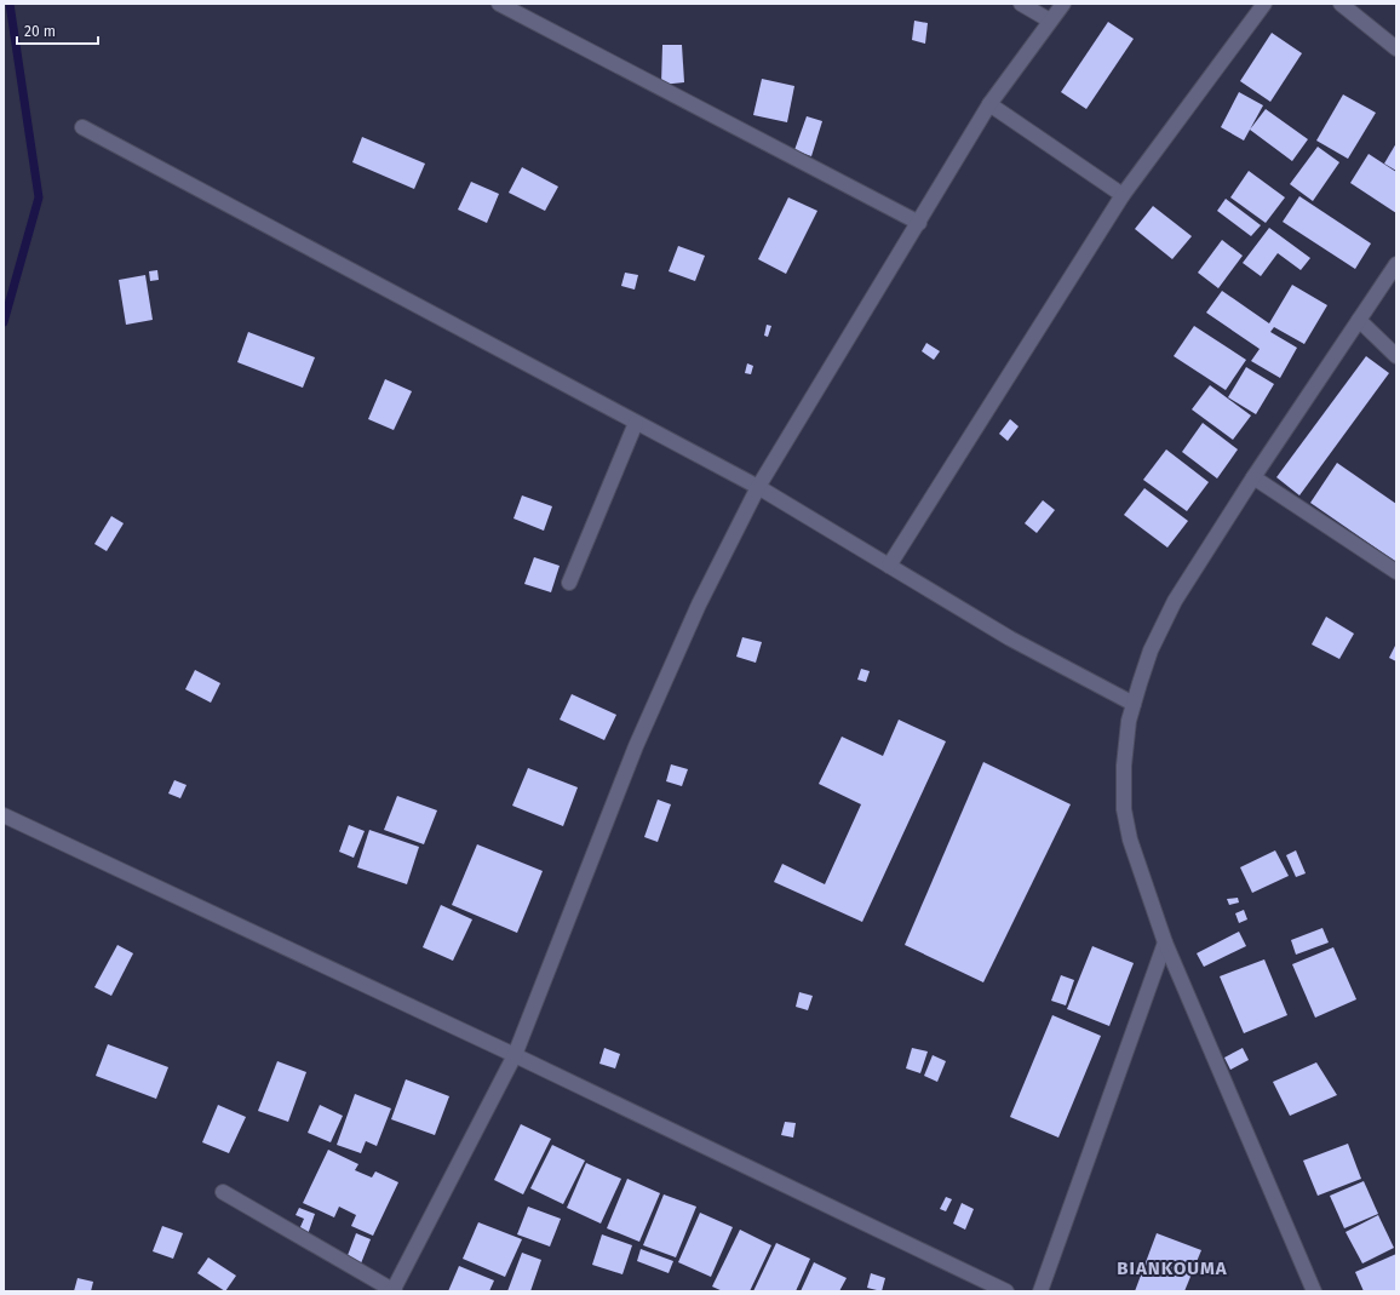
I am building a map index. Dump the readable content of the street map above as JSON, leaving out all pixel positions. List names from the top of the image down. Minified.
{"districts":["BIANKOUMA"],"scale_bar":"20 m"}
